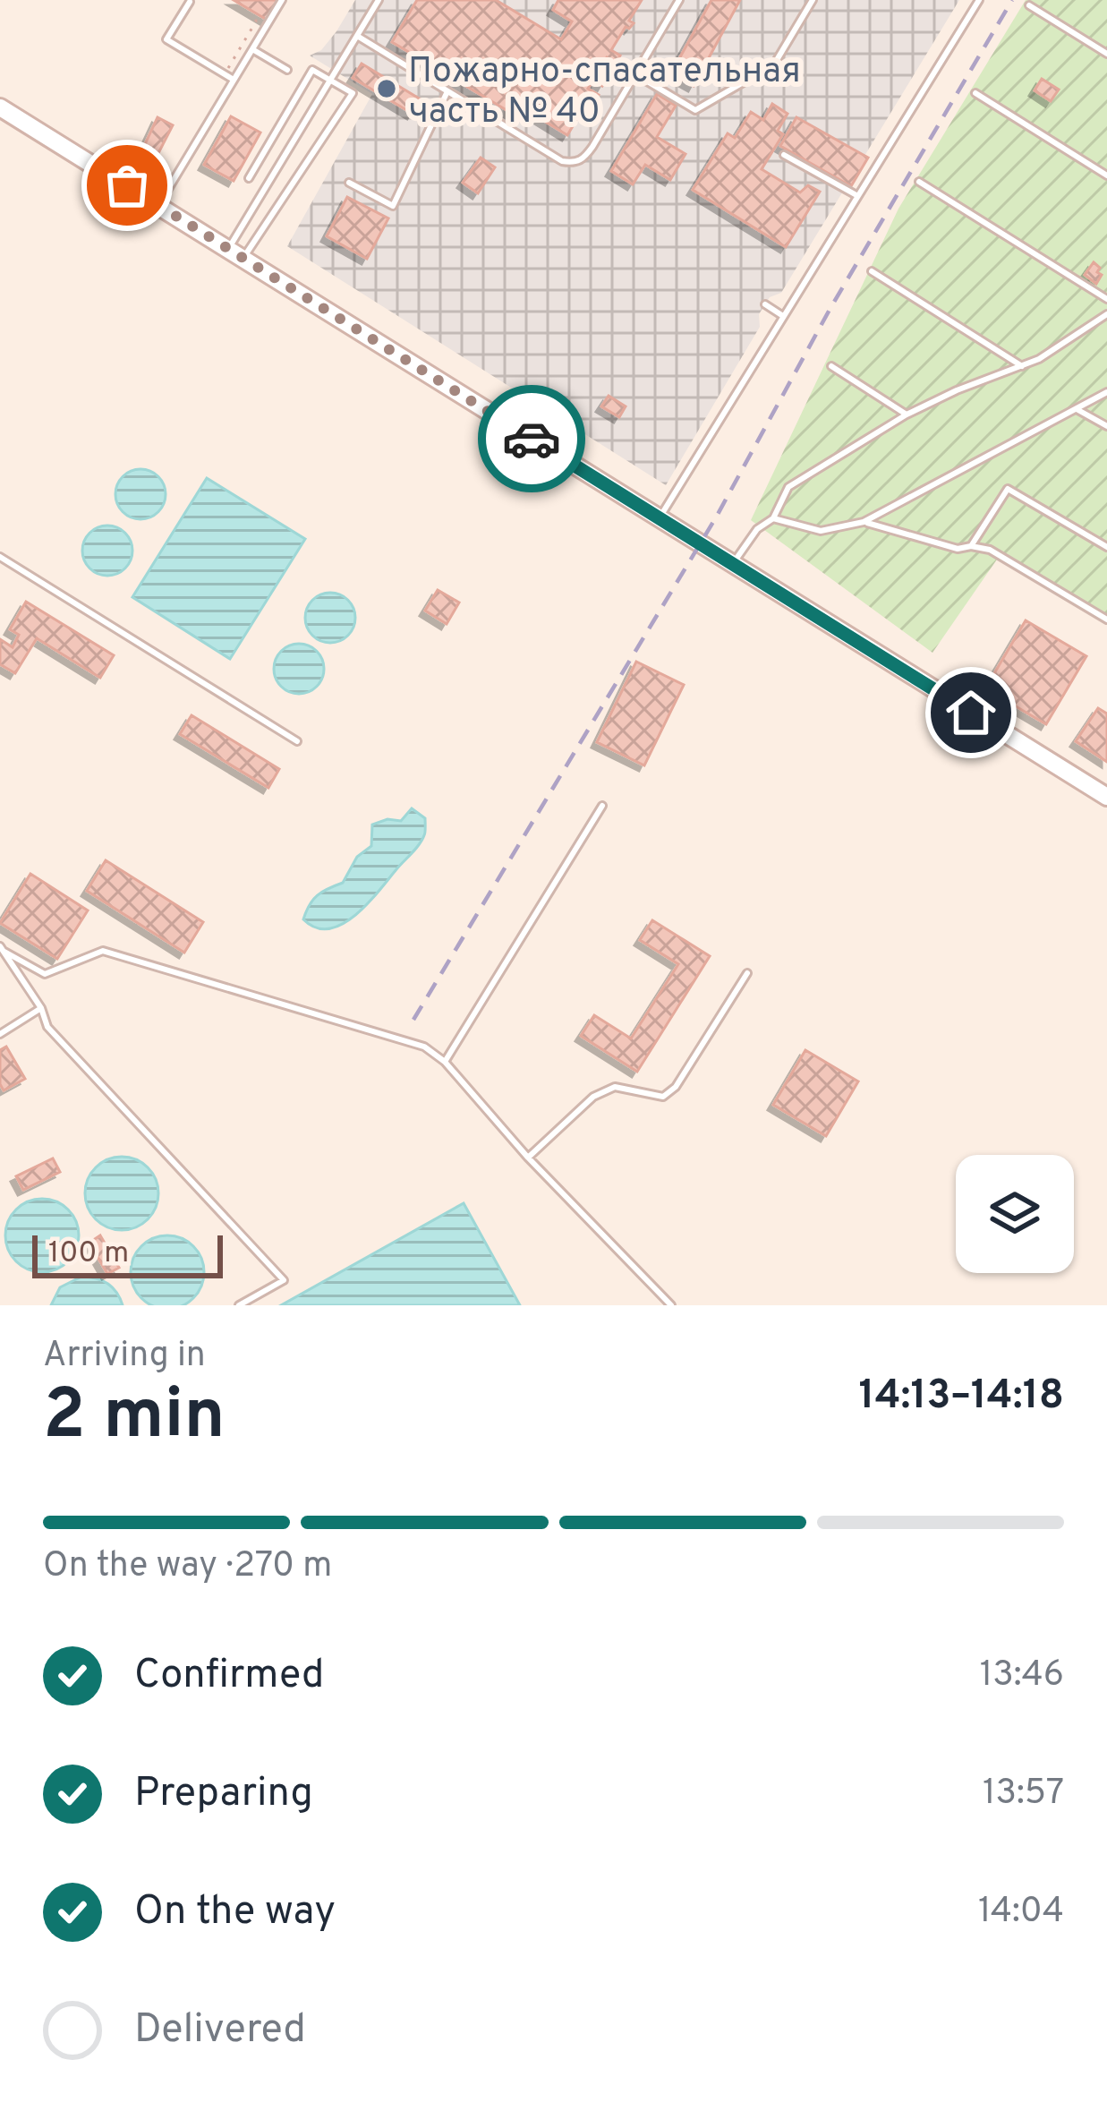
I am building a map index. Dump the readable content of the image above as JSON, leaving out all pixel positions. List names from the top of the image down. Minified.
{"places":["Пожарно-спасательная часть № 40"],"scale_bar":"100 m","page":{"scale":"100 m","heading":["2 min","Arriving in","14:13–14:18"],"bar":"On the way · 270 m","list":[["Confirmed","13:46"],["Preparing","13:57"],["On the way","14:04"],"Delivered"]}}
